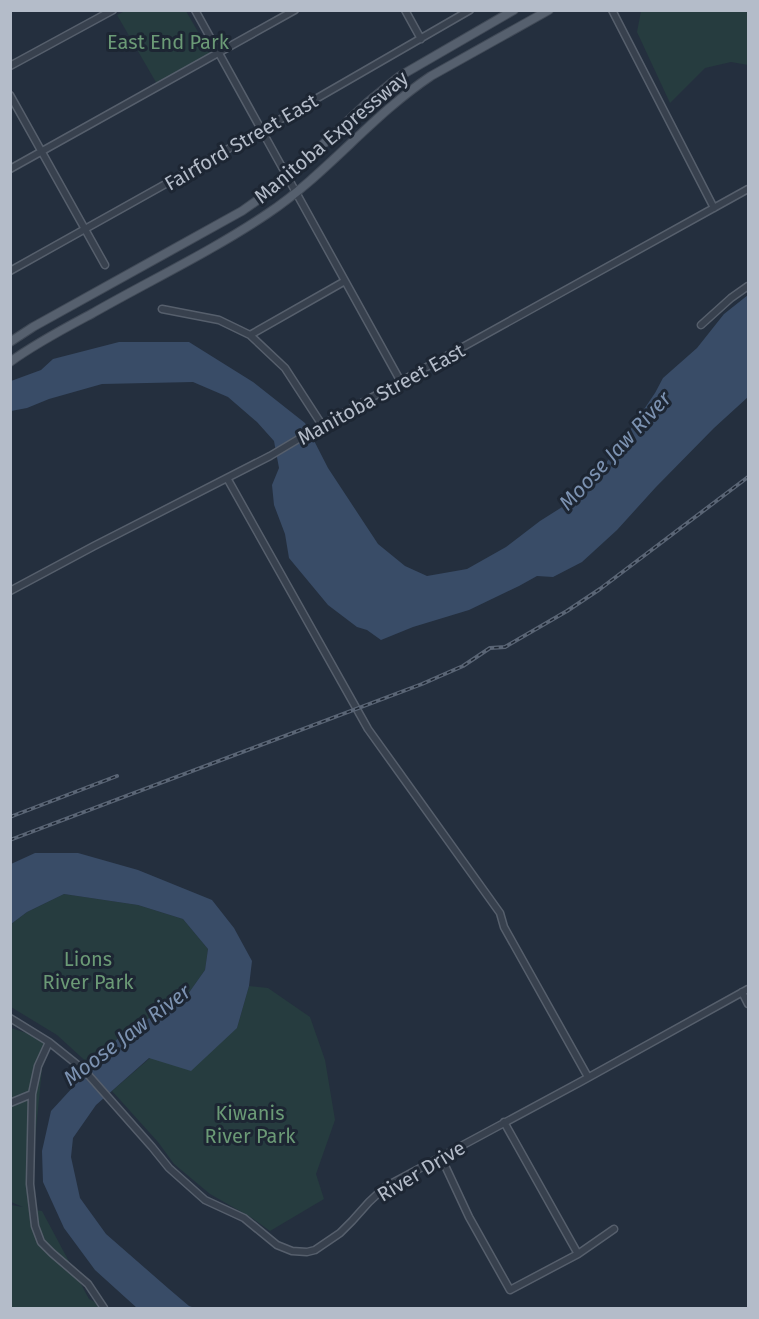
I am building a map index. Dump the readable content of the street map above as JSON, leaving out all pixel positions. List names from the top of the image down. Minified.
{"streets":{"main road":["Manitoba Expressway"],"street":["Fairford Street East","Manitoba Street East","River Drive"]},"water":["Moose Jaw River"],"parks":["East End Park","Lions River Park","Kiwanis River Park"]}
